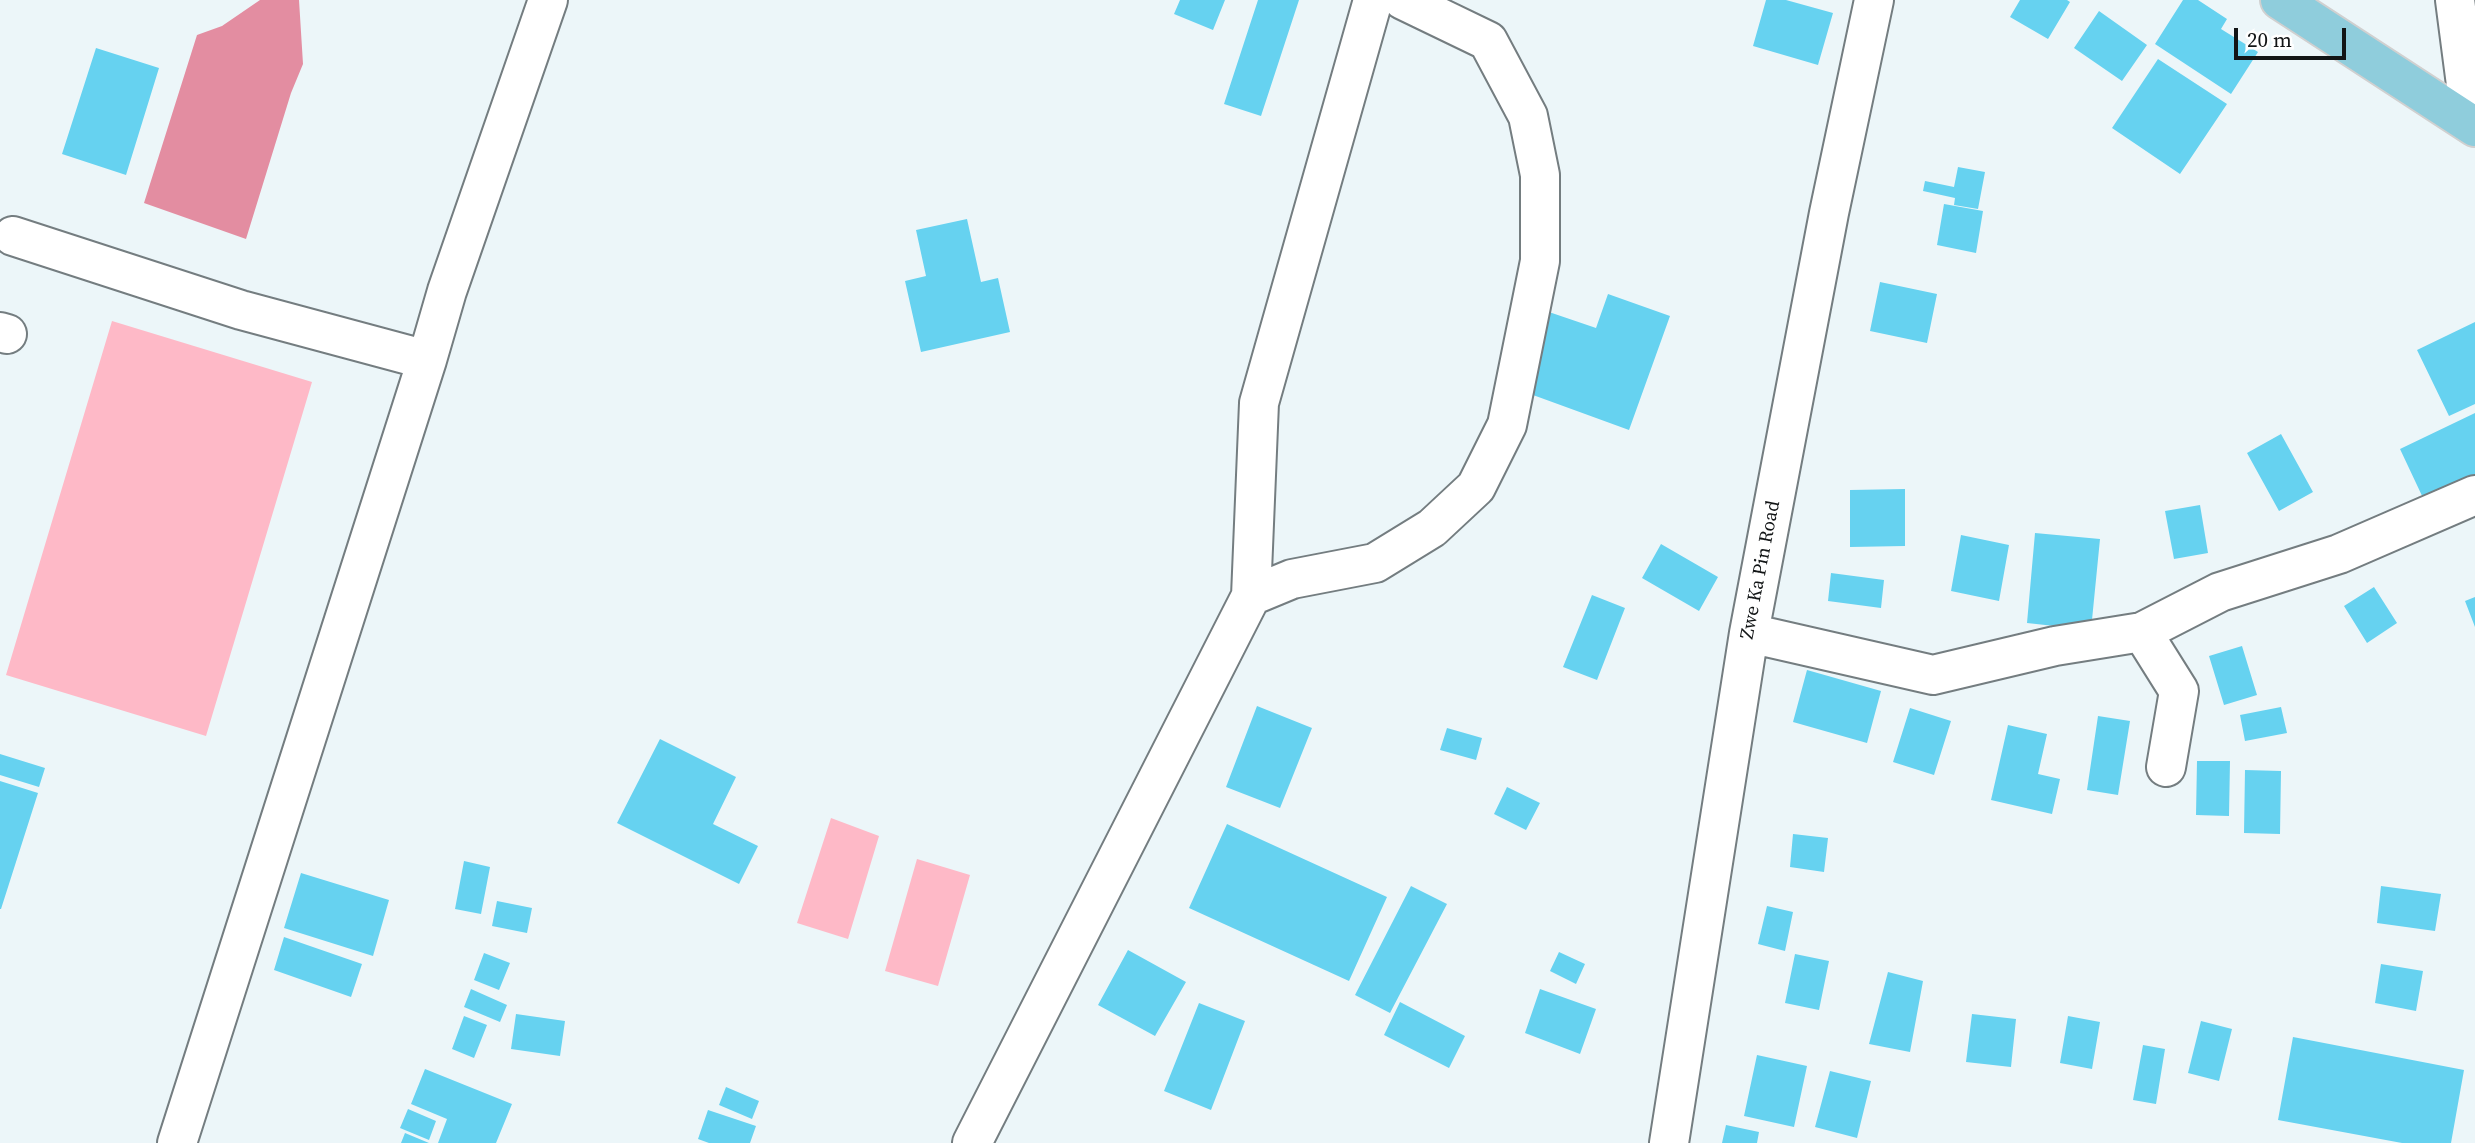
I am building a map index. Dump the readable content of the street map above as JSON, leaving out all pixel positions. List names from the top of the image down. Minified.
{"streets":{"street":["Zwe Ka Pin Road"]},"scale_bar":"20 m"}
